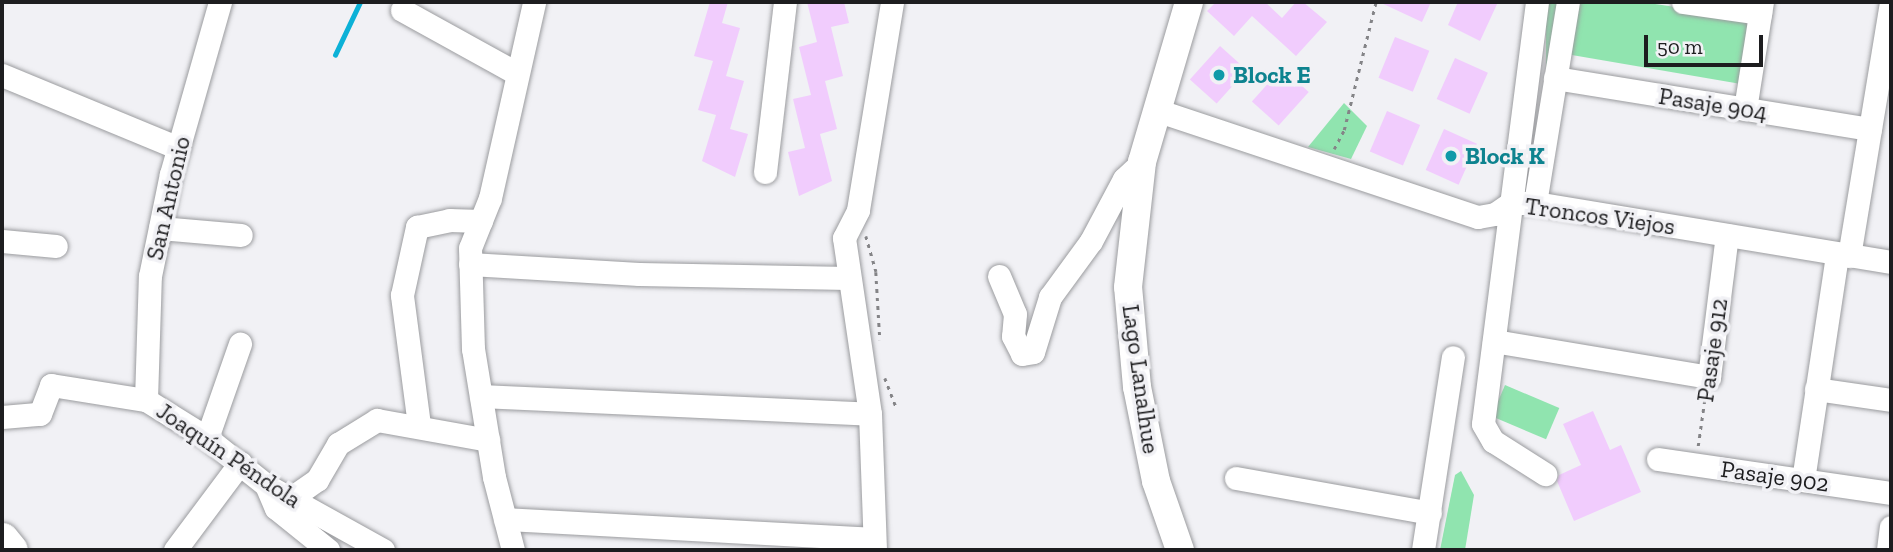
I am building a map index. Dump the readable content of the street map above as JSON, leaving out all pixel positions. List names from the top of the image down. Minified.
{"streets":{"main road":["Lago Lanalhue"],"street":["Pasaje 904","San Antonio","Troncos Viejos","Pasaje 912","Joaquín Péndola","Pasaje 902"]},"crossings":[["San Antonio","Joaquín Péndola"],["Troncos Viejos","Pasaje 912"],["Troncos Viejos","Lago Lanalhue"],["Pasaje 912","Pasaje 902"]],"places":["Block E","Block K"],"scale_bar":"50 m"}
